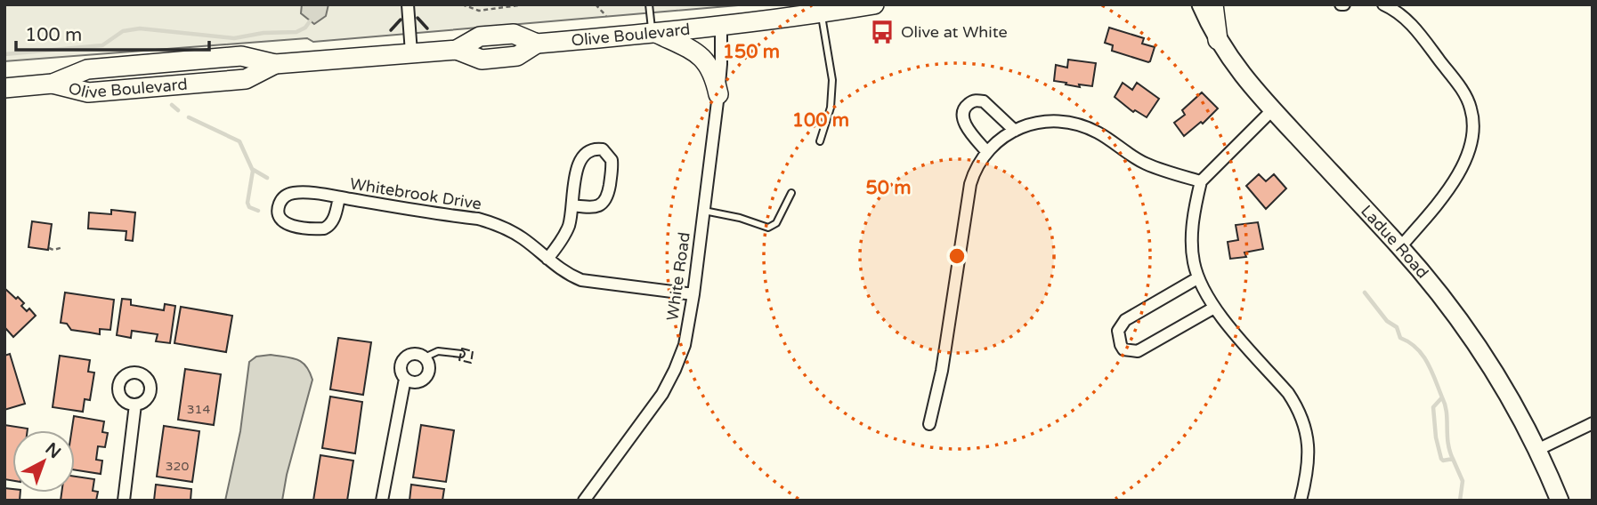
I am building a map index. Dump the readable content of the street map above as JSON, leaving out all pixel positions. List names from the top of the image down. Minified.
{"streets":{"main road":["Olive Boulevard","Ladue Road"],"street":["Whitebrook Drive","White Road"]},"crossings":[["Olive Boulevard","White Road"],["Whitebrook Drive","White Road"]],"places":{"bus stop":["Olive at White"]},"house_numbers":["314","320"],"scale_bar":"100 m","north":"top right","rings":["150 m","100 m","50 m"]}
